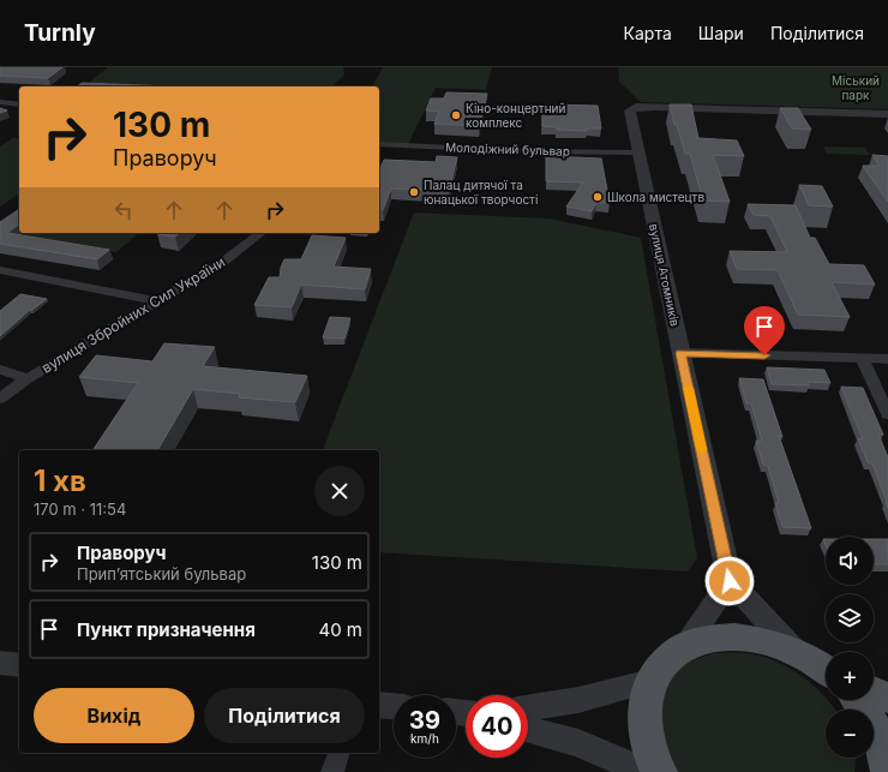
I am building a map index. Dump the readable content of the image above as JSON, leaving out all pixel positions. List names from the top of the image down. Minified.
{"streets":{"street":["Молодіжний бульвар","вулиця Атомників","вулиця Збройних Сил України"]},"crossings":[["Молодіжний бульвар","вулиця Атомників"]],"parks":["Міський парк"],"places":["Кіно-концертний комплекс","Палац дитячої та юнацької творчості","Школа мистецтв"],"page":{"header":"Turnly","nav":["Карта","Шари","Поділитися"],"turn":["130 m","Праворуч"],"heading":["1 хв","170 m · 11:54"],"list":[{"name":"Праворуч","note":"Припʼятський бульвар","value":"130 m"},{"name":"Пункт призначення","value":"40 m"}],"map_buttons":["+","−"],"buttons":["Вихід","Поділитися"],"speed":"39 km/h","limit":"40"}}
